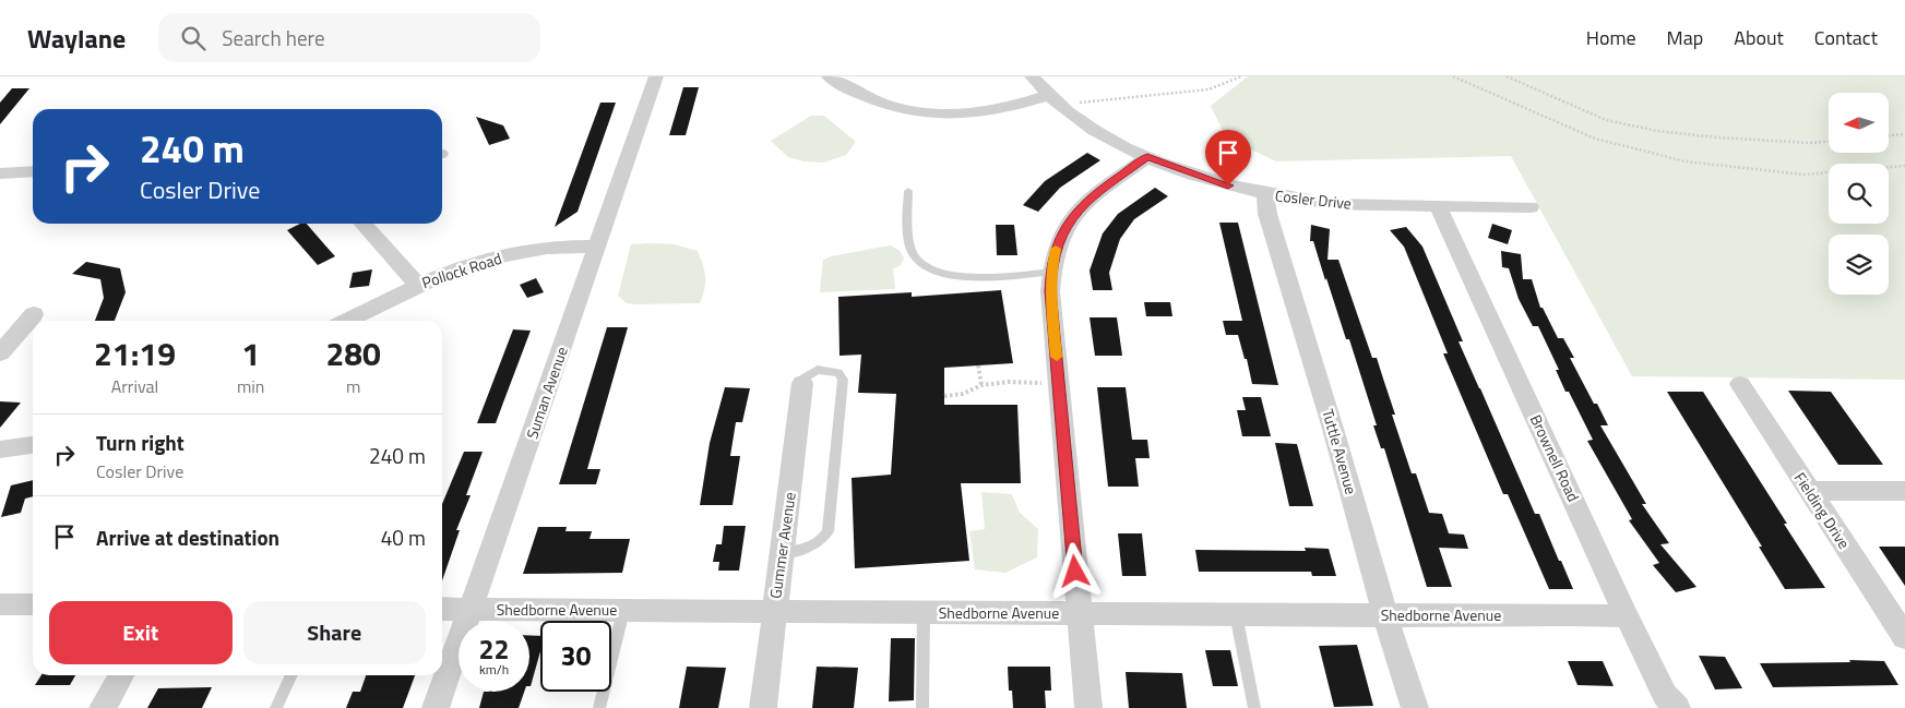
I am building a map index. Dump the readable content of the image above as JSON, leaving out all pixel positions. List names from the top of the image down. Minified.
{"streets":{"street":["Cosler Drive","Pollock Road","Suman Avenue","Tuttle Avenue","Brownell Road","Fielding Drive","Gummer Avenue","Shedborne Avenue"]},"crossings":[["Cosler Drive","Tuttle Avenue"],["Cosler Drive","Brownell Road"],["Pollock Road","Suman Avenue"],["Suman Avenue","Shedborne Avenue"],["Tuttle Avenue","Shedborne Avenue"],["Brownell Road","Shedborne Avenue"],["Gummer Avenue","Shedborne Avenue"]],"north":"left","page":{"header":"Waylane","search":"Search here","nav":["Home","Map","About","Contact"],"turn":["240 m","Cosler Drive"],"eta":["21:19","Arrival","1","min","280","m"],"list":[{"name":"Turn right","note":"Cosler Drive","value":"240 m"},{"name":"Arrive at destination","value":"40 m"}],"buttons":["Exit","Share"],"speed":"22 km/h","limit":"30"}}
